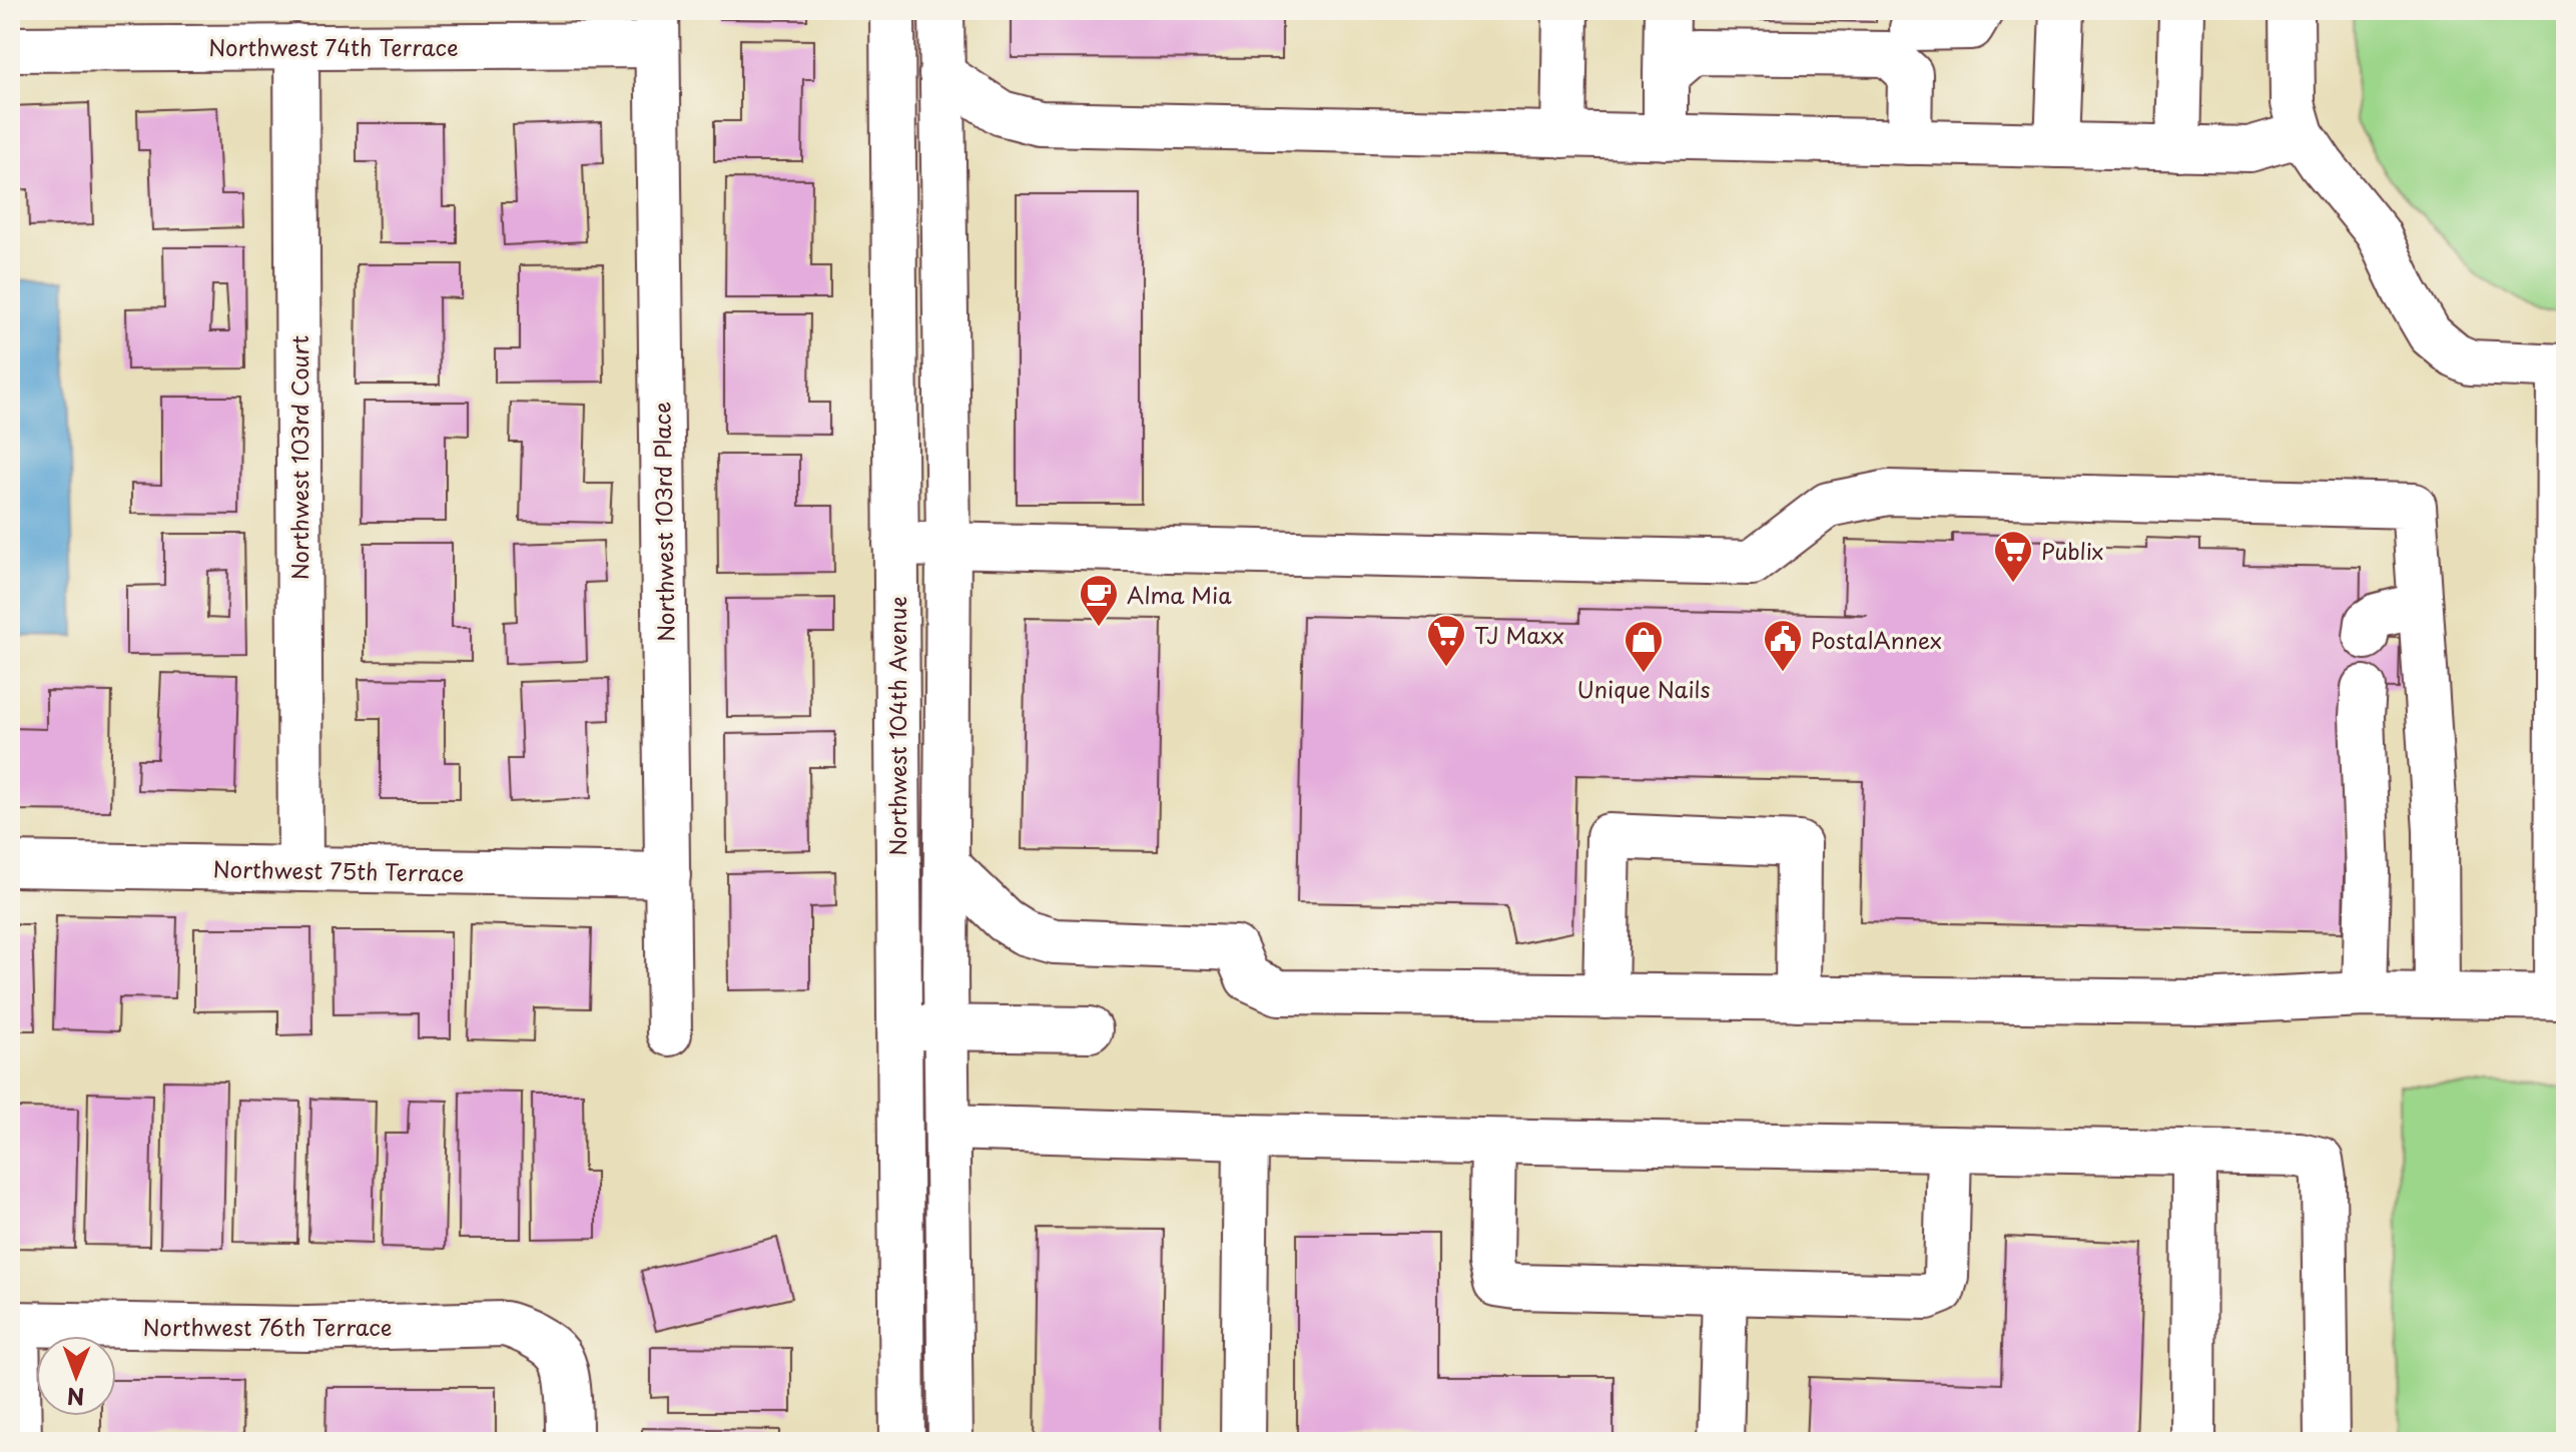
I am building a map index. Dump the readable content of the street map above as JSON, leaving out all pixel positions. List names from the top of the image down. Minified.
{"streets":{"street":["Northwest 74th Terrace","Northwest 103rd Court","Northwest 103rd Place","Northwest 104th Avenue","Northwest 75th Terrace","Northwest 76th Terrace"]},"crossings":[["Northwest 74th Terrace","Northwest 103rd Court"],["Northwest 74th Terrace","Northwest 103rd Place"],["Northwest 103rd Court","Northwest 75th Terrace"],["Northwest 103rd Place","Northwest 75th Terrace"]],"places":{"supermarket":["Publix","TJ Maxx"],"cafe":["Alma Mia"],"public building":["PostalAnnex"],"shop":["Unique Nails"]},"north":"bottom"}
